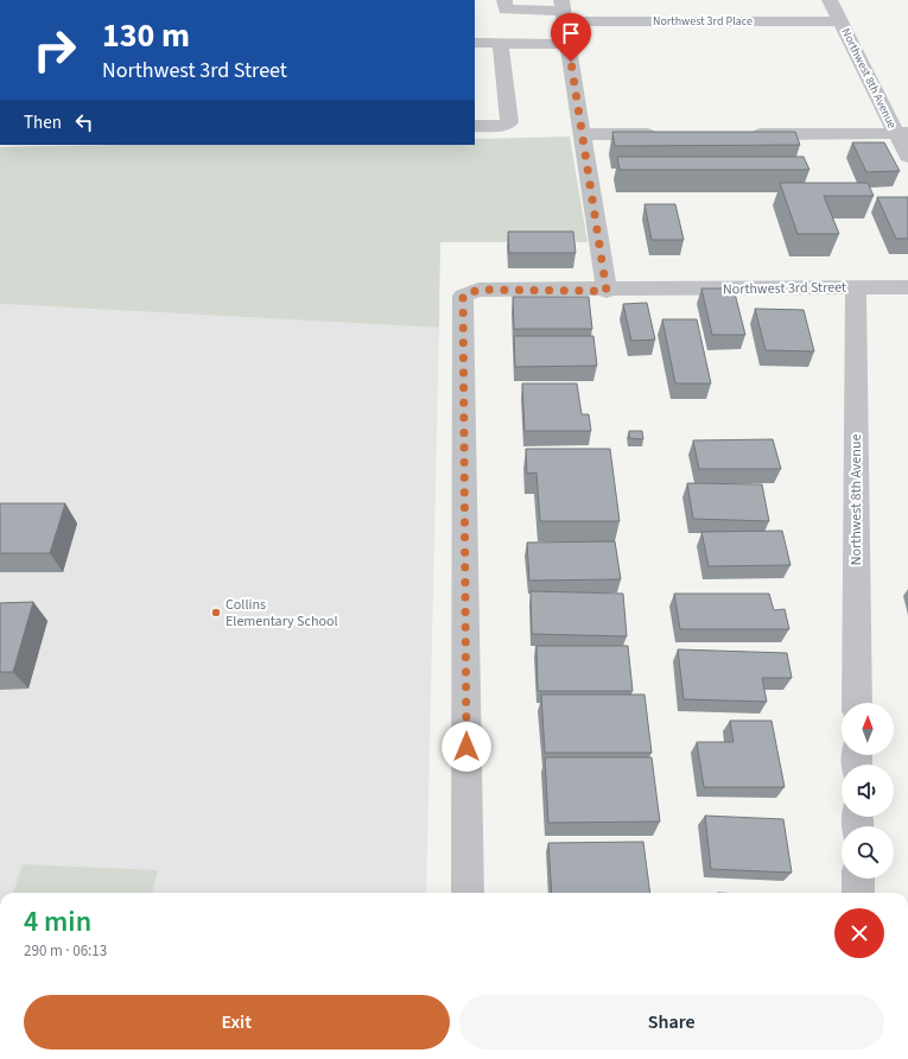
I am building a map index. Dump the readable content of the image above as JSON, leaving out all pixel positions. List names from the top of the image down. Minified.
{"streets":{"street":["Northwest 3rd Place","Northwest 8th Avenue","Northwest 3rd Street"]},"crossings":[["Northwest 3rd Place","Northwest 8th Avenue"],["Northwest 8th Avenue","Northwest 3rd Street"]],"places":["Collins Elementary School"],"north":"top","page":{"turn":["130 m","Northwest 3rd Street"],"then":"Then","heading":["4 min","290 m · 06:13"],"buttons":["Exit","Share"]}}
